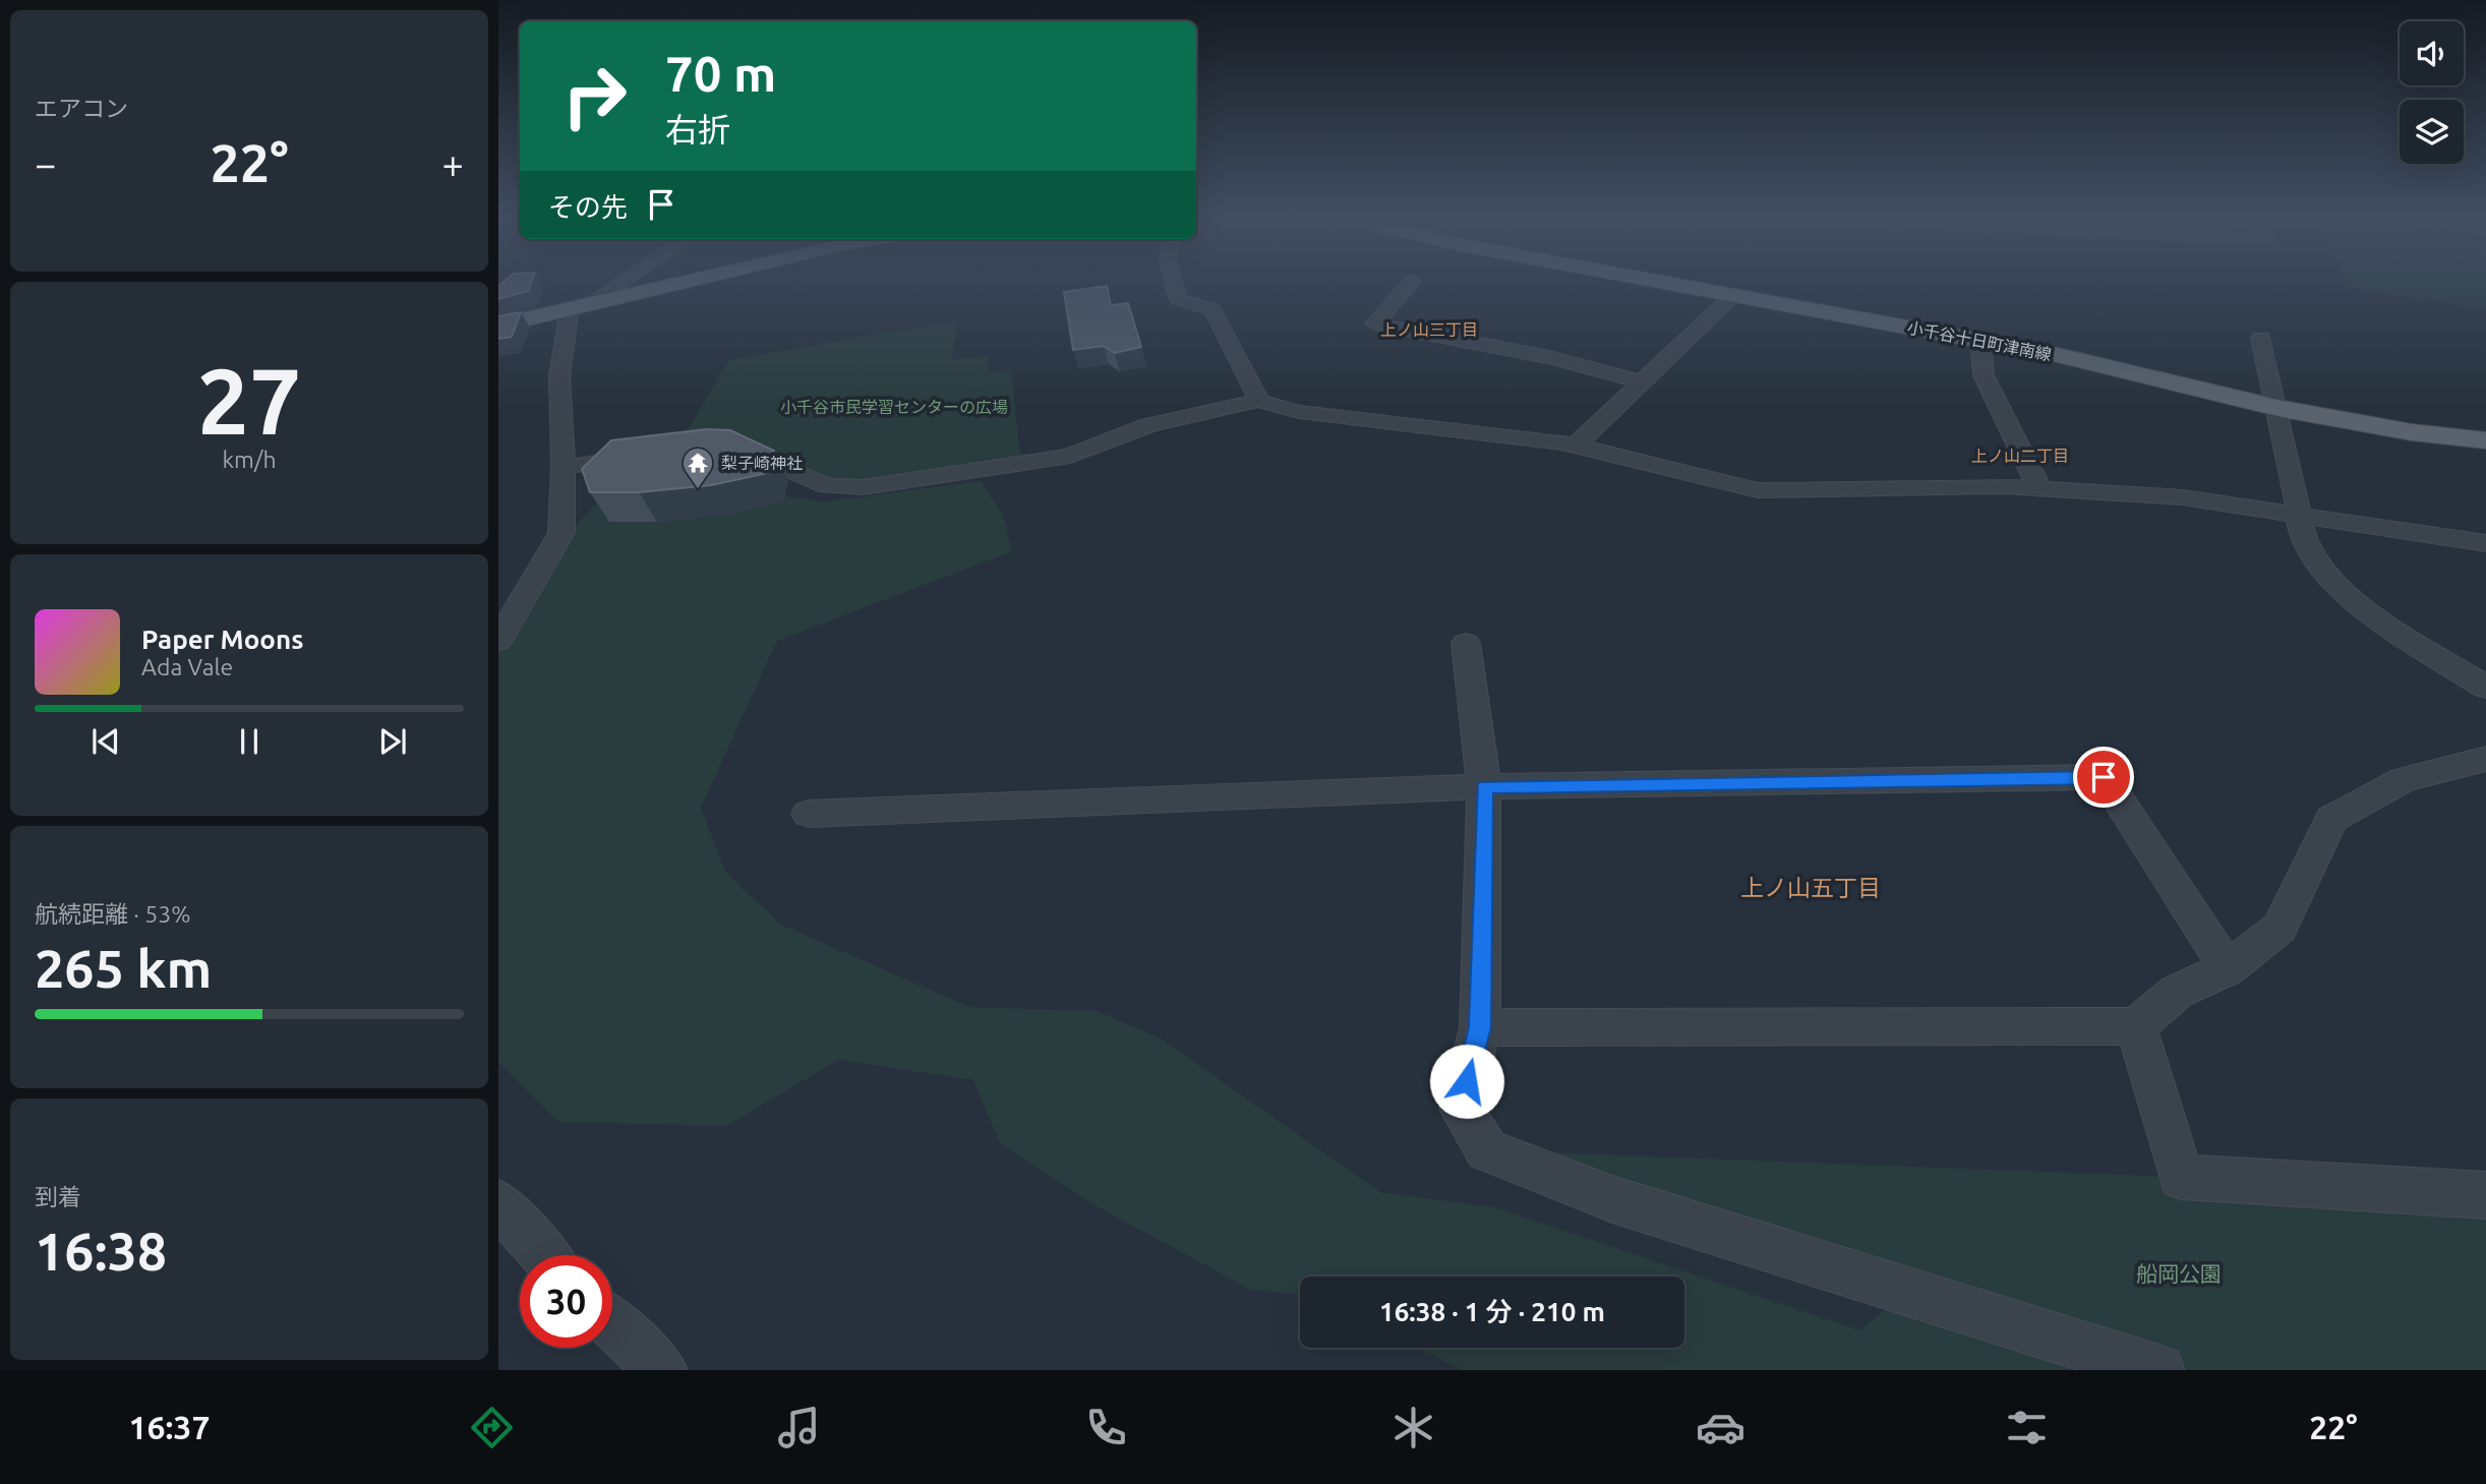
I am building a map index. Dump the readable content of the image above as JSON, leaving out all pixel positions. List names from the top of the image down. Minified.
{"streets":{"main road":["小千谷十日町津南線"]},"districts":["上ノ山三丁目","上ノ山二丁目","上ノ山五丁目"],"parks":["小千谷市民学習センターの広場","船岡公園"],"places":{"temple":["梨子崎神社"]},"page":{"tile":["エアコン",["27","km/h"],["航続距離 · 53%","265 km"],["到着","16:38"]],"turn":["70 m","右折"],"heat":["−","22°","+"],"then":"その先","song":["Paper Moons","Ada Vale"],"limit":"30","trip":"16:38 · 1 分 · 210 m","tabs":["16:37","22°"]}}
